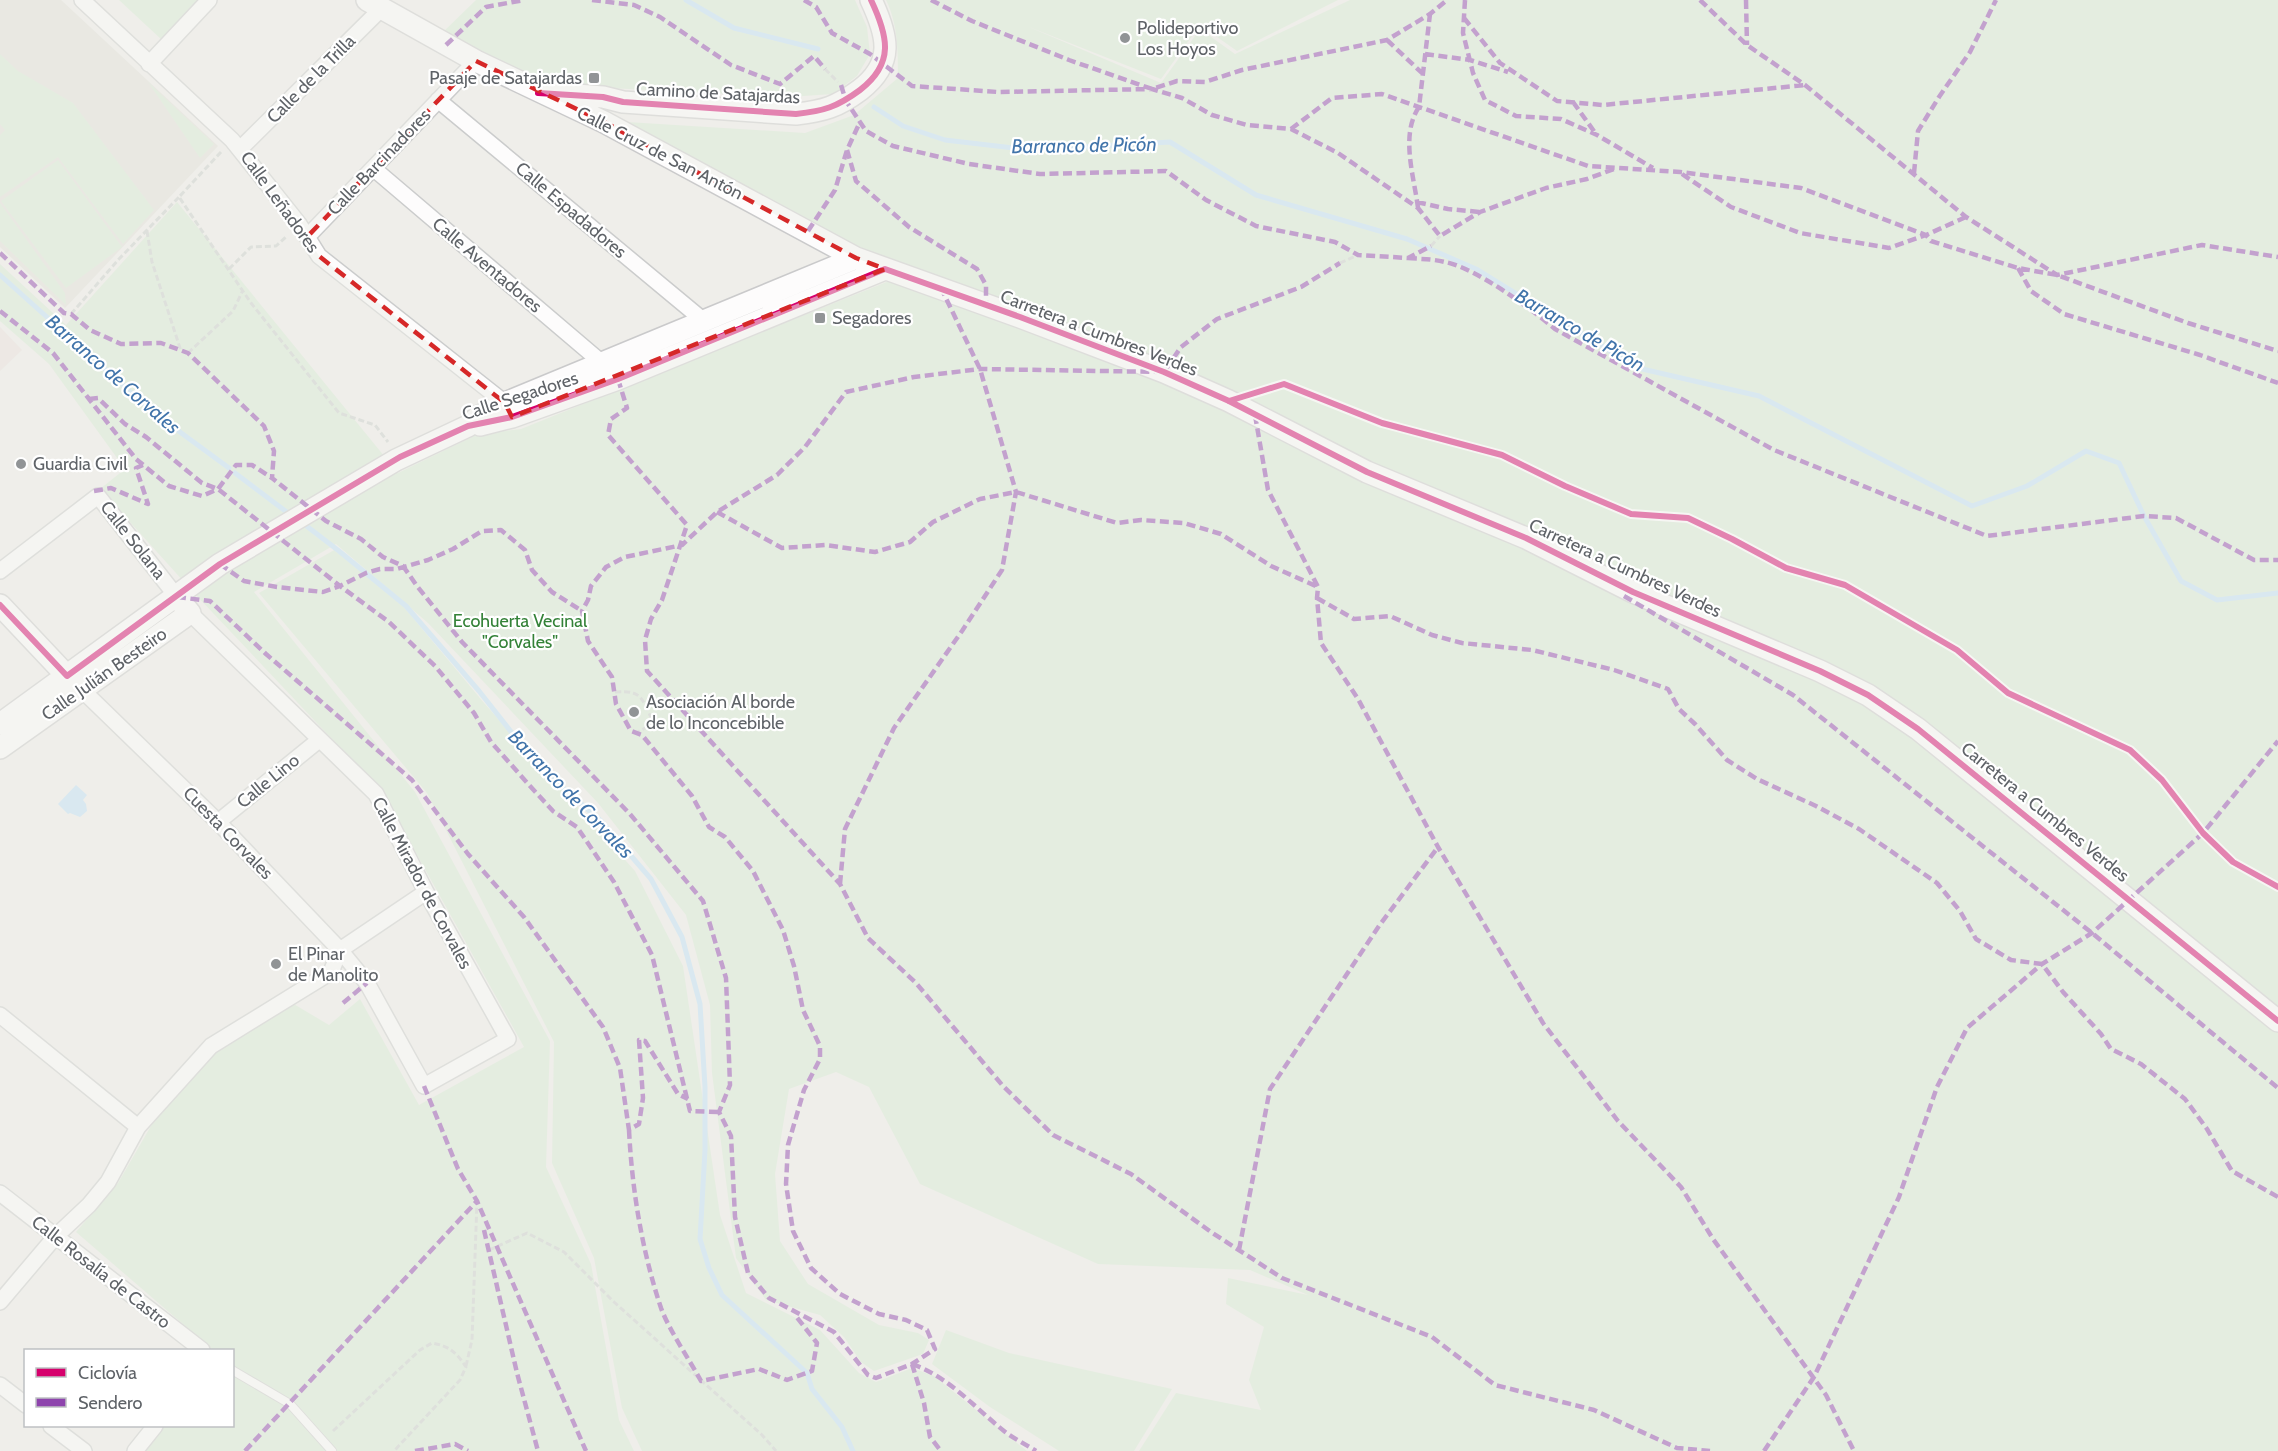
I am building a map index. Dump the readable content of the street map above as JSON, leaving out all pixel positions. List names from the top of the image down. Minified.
{"streets":{"street":["Calle de la Trilla","Camino de Satajardas","Calle Cruz de San Antón","Calle Barcinadores","Calle Leñadores","Calle Espadadores","Calle Aventadores","Carretera a Cumbres Verdes","Calle Segadores","Calle Solana","Calle Julián Besteiro","Calle Lino","Cuesta Corvales","Calle Mirador de Corvales","Calle Rosalía de Castro"]},"crossings":[["Calle de la Trilla","Calle Cruz de San Antón"],["Calle de la Trilla","Calle Leñadores"],["Camino de Satajardas","Calle Cruz de San Antón"],["Calle Cruz de San Antón","Calle Barcinadores"],["Calle Cruz de San Antón","Carretera a Cumbres Verdes"],["Calle Cruz de San Antón","Calle Segadores"],["Calle Barcinadores","Calle Leñadores"],["Calle Barcinadores","Calle Espadadores"],["Calle Barcinadores","Calle Aventadores"],["Calle Leñadores","Calle Segadores"],["Calle Espadadores","Calle Segadores"],["Calle Aventadores","Calle Segadores"],["Carretera a Cumbres Verdes","Calle Segadores"],["Calle Segadores","Calle Solana"],["Calle Segadores","Calle Julián Besteiro"],["Calle Segadores","Cuesta Corvales"],["Calle Julián Besteiro","Cuesta Corvales"],["Calle Julián Besteiro","Calle Mirador de Corvales"],["Calle Lino","Cuesta Corvales"],["Calle Lino","Calle Mirador de Corvales"],["Cuesta Corvales","Calle Mirador de Corvales"]],"water":["Barranco de Picón","Barranco de Corvales"],"parks":["Ecohuerta Vecinal \"Corvales\""],"places":{"other":["Polideportivo Los Hoyos","Guardia Civil","Asociación Al borde de lo Inconcebible","El Pinar de Manolito"],"transit":["Pasaje de Satajardas","Segadores"]},"legend":["Ciclovía","Sendero"]}
